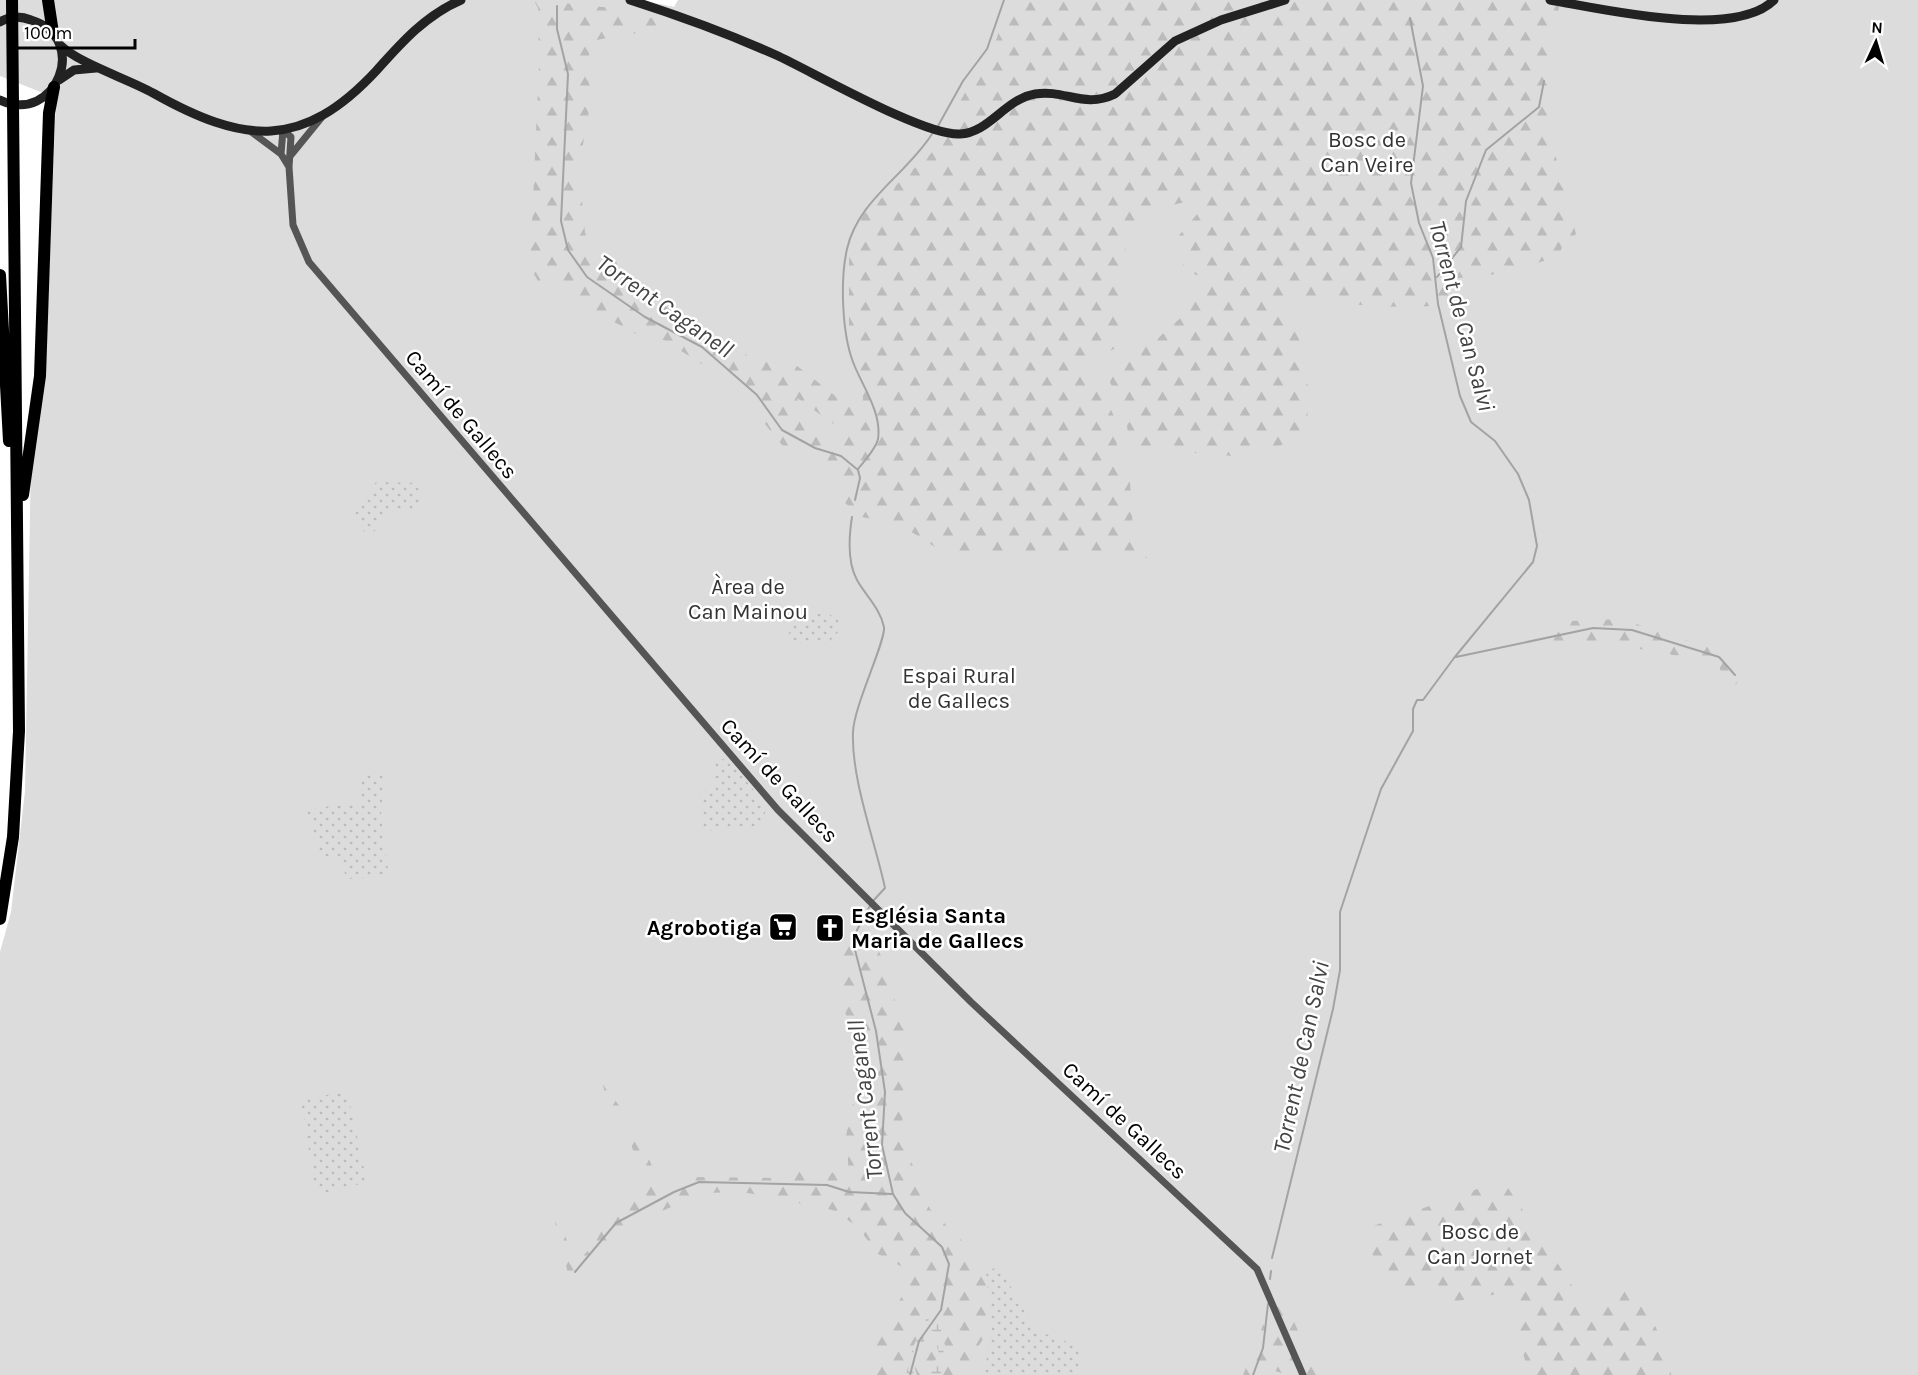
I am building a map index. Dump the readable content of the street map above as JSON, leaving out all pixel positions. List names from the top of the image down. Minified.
{"streets":{"street":["Camí de Gallecs"]},"water":["Torrent Caganell","Torrent de Can Salvi"],"parks":["Bosc de Can Veire","Àrea de Can Mainou","Espai Rural de Gallecs","Bosc de Can Jornet"],"places":{"supermarket":["Agrobotiga"],"church":["Església Santa Maria de Gallecs"]},"scale_bar":"100 m","north":"top"}
